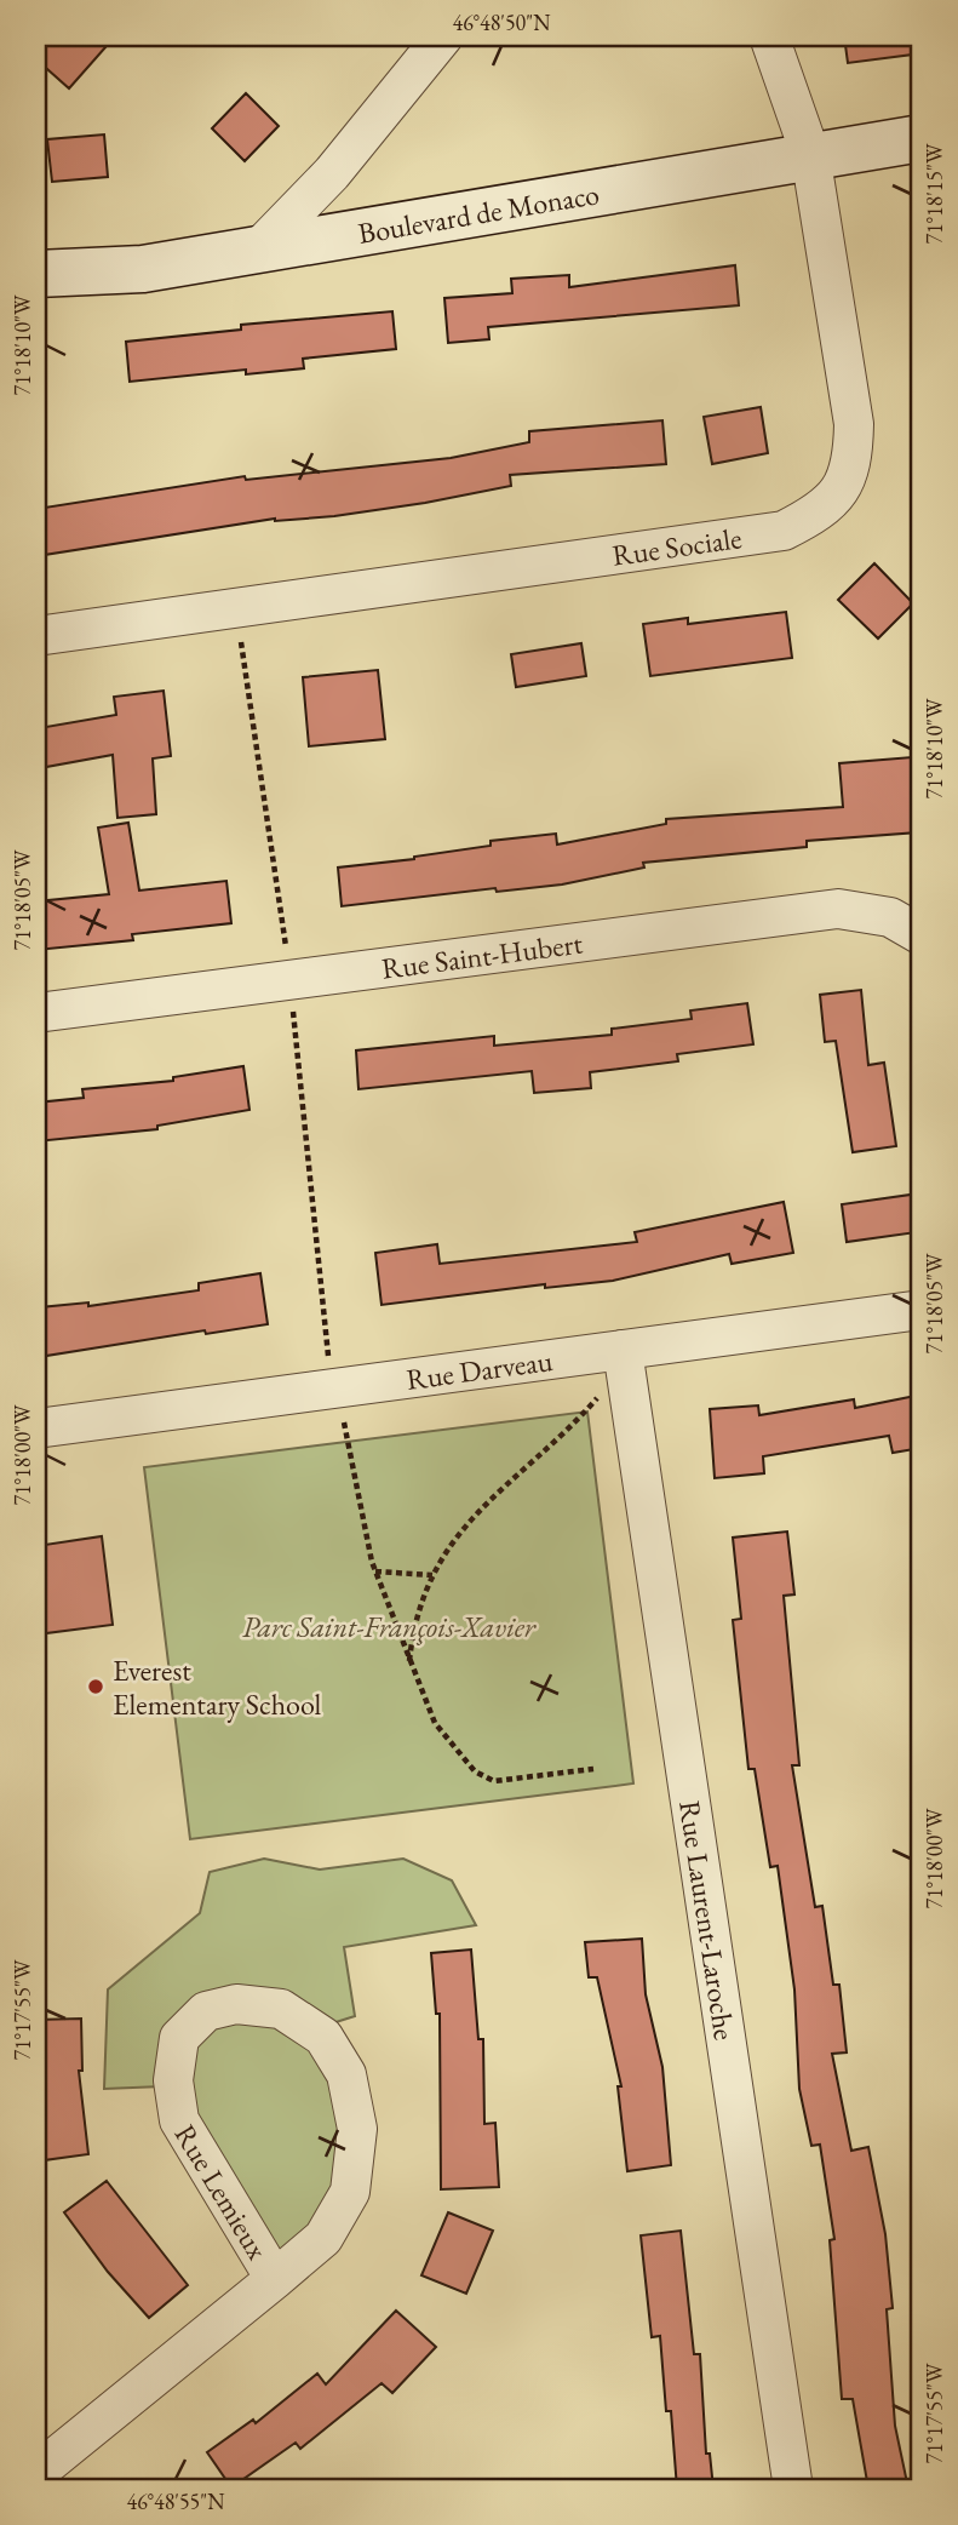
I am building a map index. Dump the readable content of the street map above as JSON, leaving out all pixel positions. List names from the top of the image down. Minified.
{"streets":{"street":["Boulevard de Monaco","Rue Sociale","Rue Saint-Hubert","Rue Darveau","Rue Laurent-Laroche","Rue Lemieux"]},"crossings":[["Boulevard de Monaco","Rue Sociale"],["Rue Darveau","Rue Laurent-Laroche"]],"parks":["Parc Saint-François-Xavier"],"places":["Everest Elementary School"],"coordinates":["46°48'50\"N","71°18'15\"W","71°18'10\"W","71°18'05\"W","71°18'00\"W","71°17'55\"W","46°48'55\"N"]}
